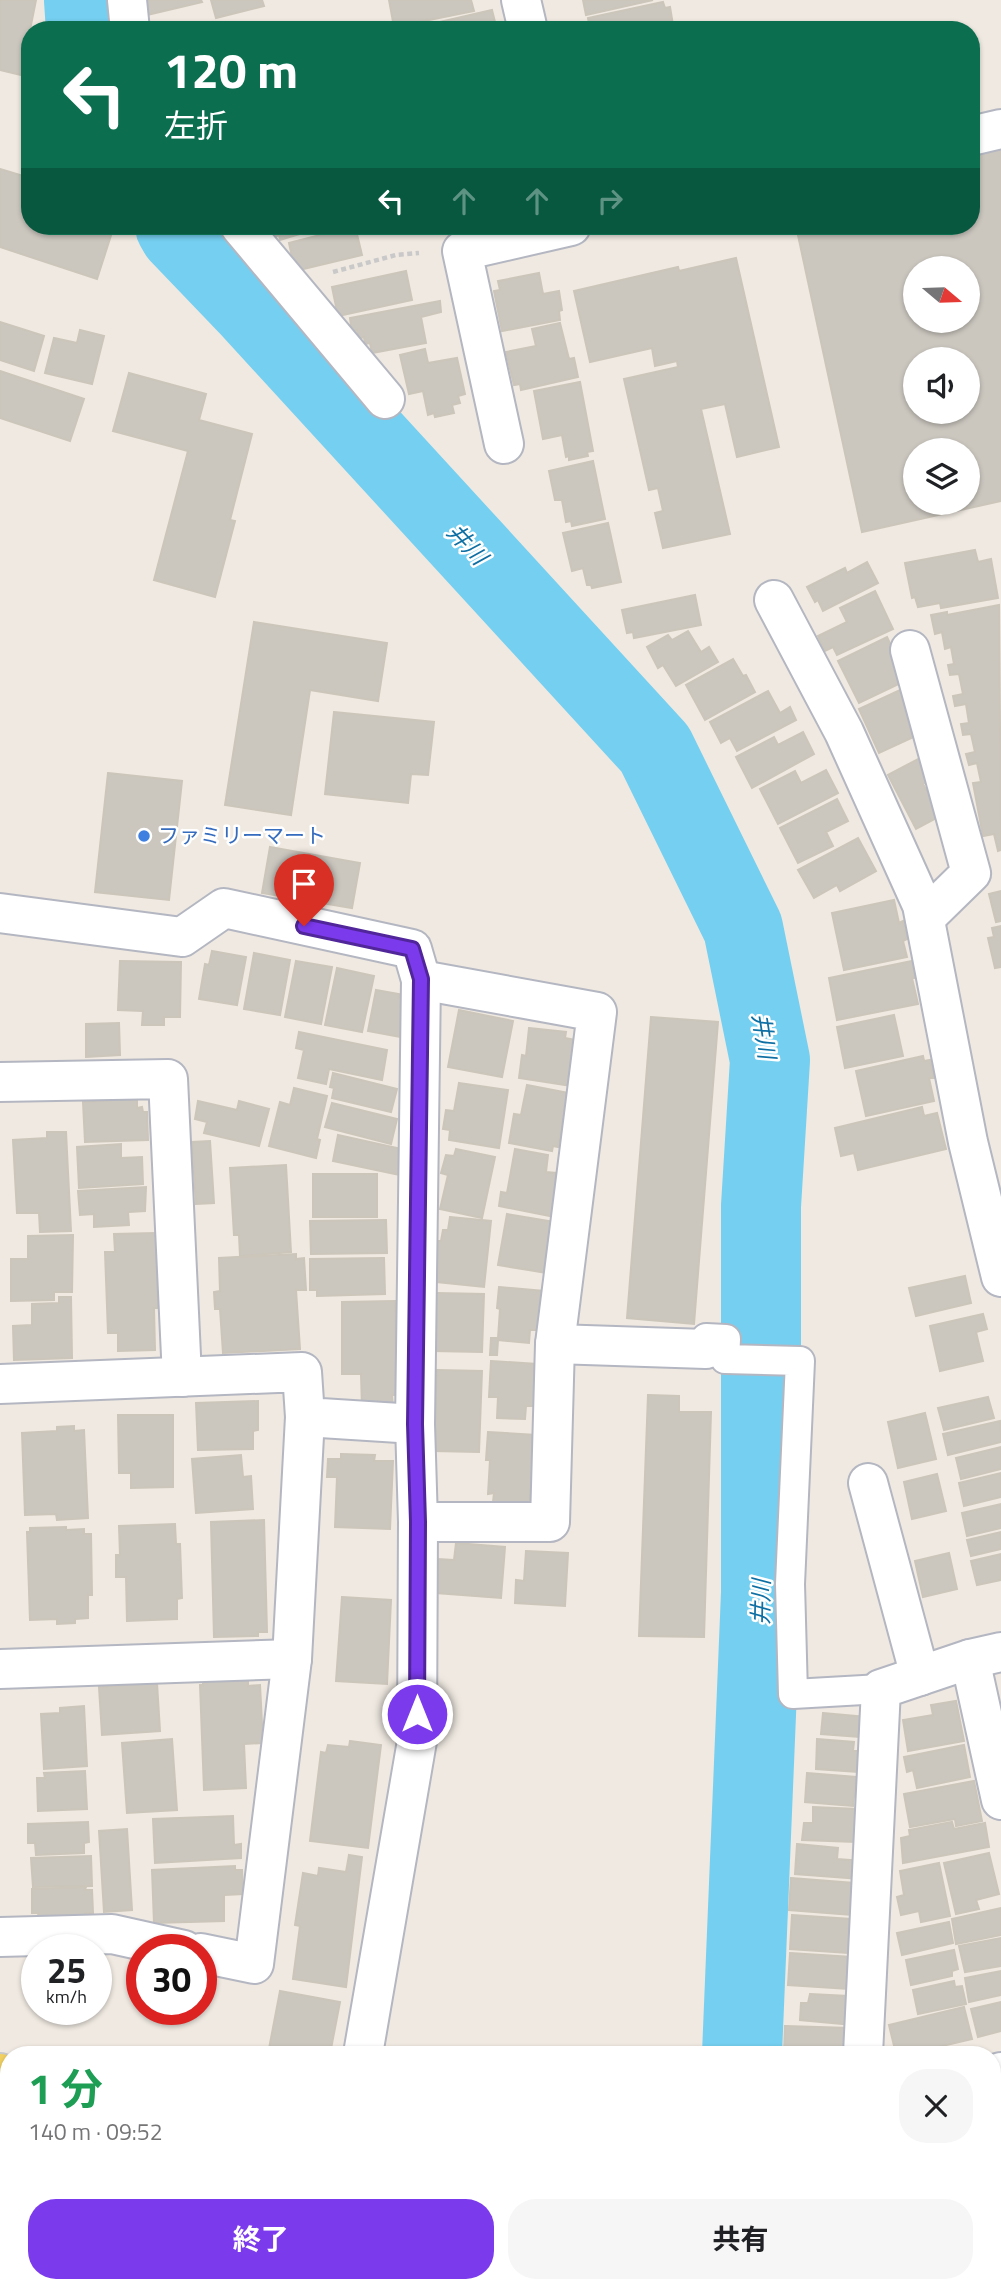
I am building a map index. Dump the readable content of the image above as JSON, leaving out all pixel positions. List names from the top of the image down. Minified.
{"water":["井川"],"places":["ファミリーマート"],"north":"right","page":{"turn":["120 m","左折"],"speed":"25 km/h","limit":"30","heading":["1 分","140 m · 09:52"],"buttons":["終了","共有"]}}
